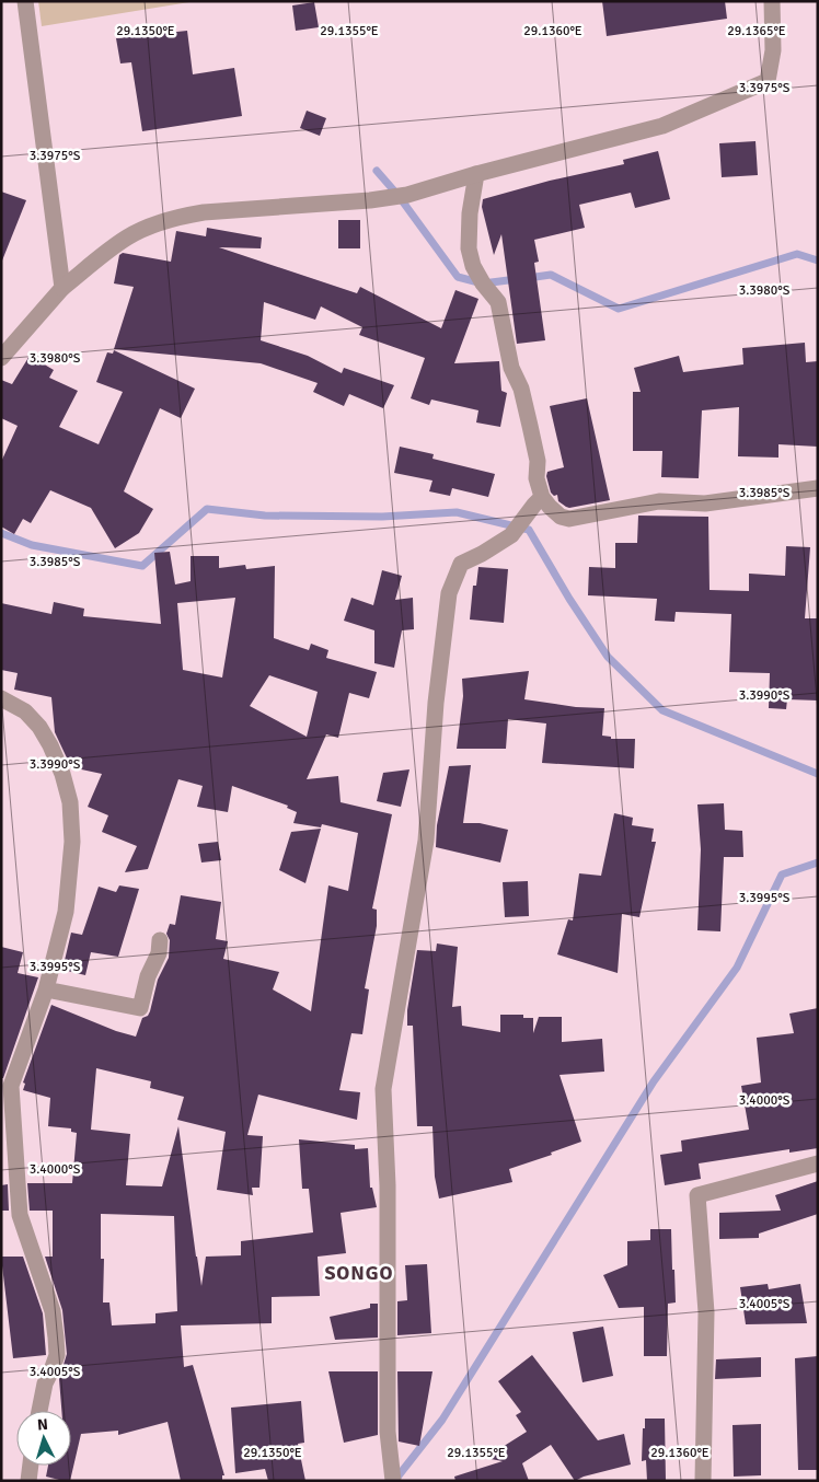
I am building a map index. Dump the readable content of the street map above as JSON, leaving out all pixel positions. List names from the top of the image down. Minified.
{"districts":["SONGO"],"north":"top","coordinates":["29.1350°E","29.1355°E","29.1360°E","29.1365°E","3.3975°S","3.3980°S","3.3985°S","3.3990°S","3.3995°S","3.4000°S","3.4005°S"]}
